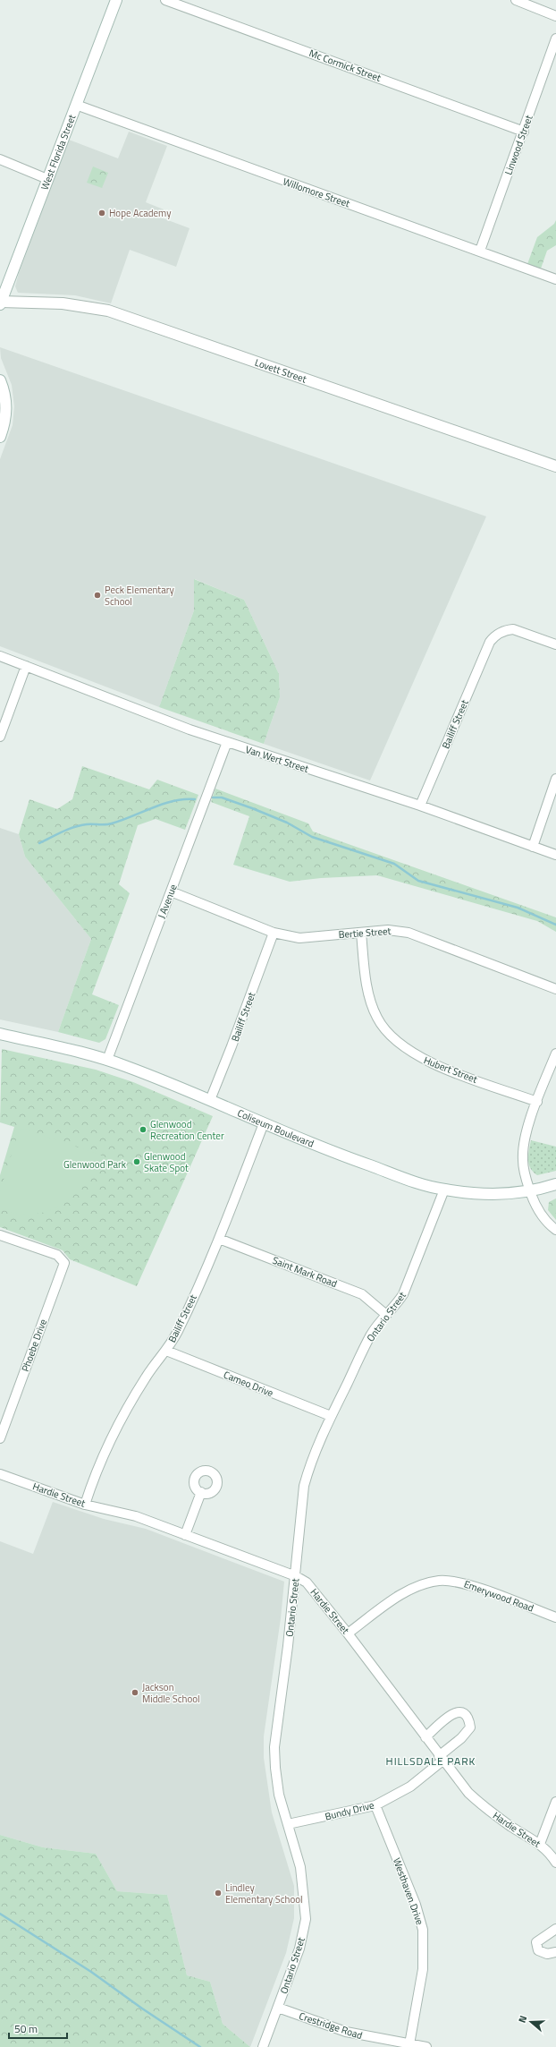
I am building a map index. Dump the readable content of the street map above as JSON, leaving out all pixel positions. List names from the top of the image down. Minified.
{"streets":{"main road":["West Florida Street","Lovett Street","Coliseum Boulevard"],"street":["Mc Cormick Street","Linwood Street","Willomore Street","Bailiff Street","Van Wert Street","J Avenue","Bertie Street","Hubert Street","Saint Mark Road","Ontario Street","Phoebe Drive","Cameo Drive","Hardie Street","Emerywood Road","Bundy Drive","Westhaven Drive","Crestridge Road"]},"crossings":[["Mc Cormick Street","Linwood Street"],["Linwood Street","Willomore Street"],["West Florida Street","Willomore Street"],["West Florida Street","Lovett Street"],["Bailiff Street","Van Wert Street"],["Bailiff Street","Bertie Street"],["Bailiff Street","Coliseum Boulevard"],["Bailiff Street","Saint Mark Road"],["Bailiff Street","Cameo Drive"],["Bailiff Street","Hardie Street"],["Van Wert Street","J Avenue"],["J Avenue","Bertie Street"],["J Avenue","Coliseum Boulevard"],["Bertie Street","Hubert Street"],["Coliseum Boulevard","Ontario Street"],["Saint Mark Road","Ontario Street"],["Ontario Street","Cameo Drive"],["Ontario Street","Hardie Street"],["Ontario Street","Bundy Drive"],["Ontario Street","Crestridge Road"],["Hardie Street","Emerywood Road"],["Hardie Street","Bundy Drive"],["Bundy Drive","Westhaven Drive"],["Westhaven Drive","Crestridge Road"]],"districts":["HILLSDALE PARK"],"parks":["Glenwood Park"],"places":["Hope Academy","Peck Elementary School","Glenwood Recreation Center","Glenwood Skate Spot","Jackson Middle School","Lindley Elementary School"],"scale_bar":"50 m","north":"left"}
